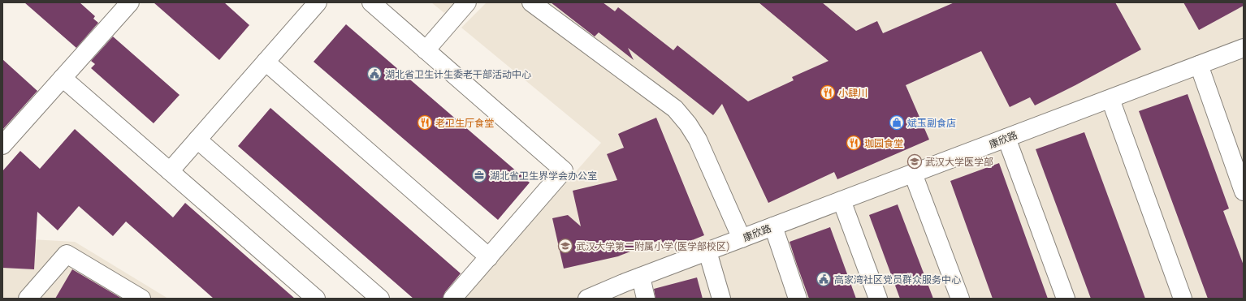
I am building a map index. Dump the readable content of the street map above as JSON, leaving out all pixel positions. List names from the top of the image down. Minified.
{"streets":{"street":["康欣路"]},"places":{"public building":["湖北省卫生计生委老干部活动中心","高家湾社区党员群众服务中心"],"restaurant":["小肆川","老卫生厅食堂","珈园食堂"],"shop":["斌玉副食店"],"school or university":["武汉大学医学部","武汉大学第二附属小学(医学部校区)"],"office":["湖北省卫生界学会办公室"]}}
